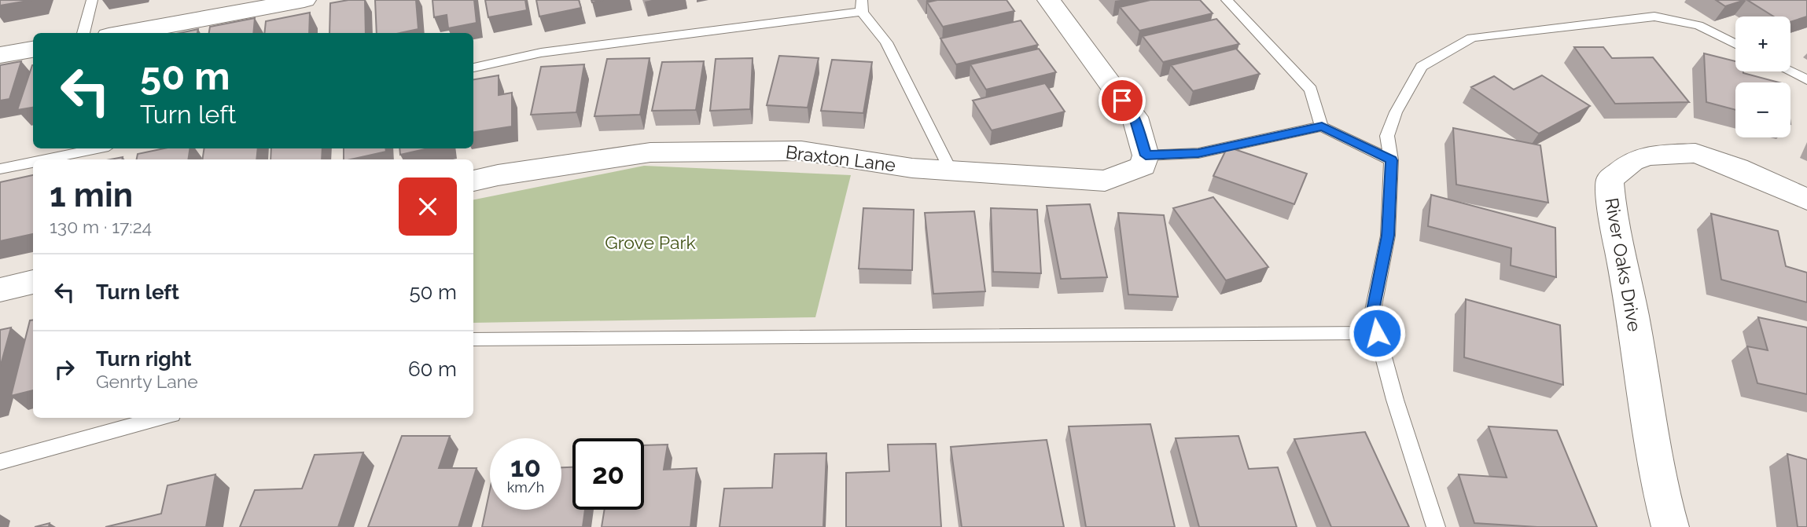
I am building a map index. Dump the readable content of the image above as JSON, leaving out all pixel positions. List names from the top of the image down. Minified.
{"streets":{"street":["Braxton Lane","River Oaks Drive"]},"parks":["Grove Park"],"page":{"map_buttons":["+","−"],"turn":["50 m","Turn left"],"heading":["1 min","130 m · 17:24"],"list":[{"name":"Turn left","value":"50 m"},{"name":"Turn right","note":"Genrty Lane","value":"60 m"}],"speed":"10 km/h","limit":"20"}}
